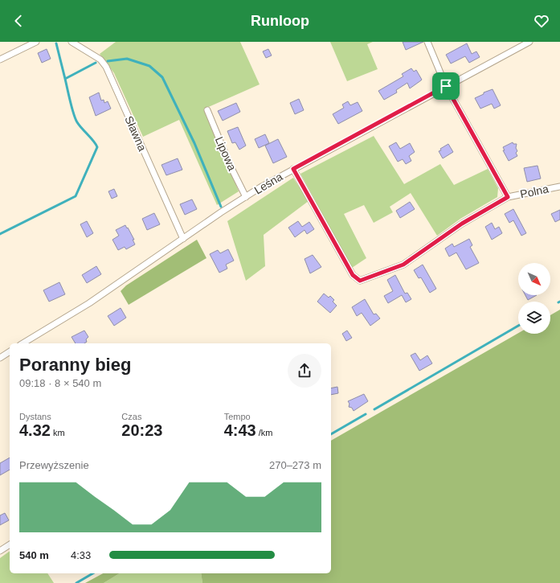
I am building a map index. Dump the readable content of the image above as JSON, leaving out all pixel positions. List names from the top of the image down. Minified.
{"streets":{"street":["Sławna","Lipowa","Leśna","Polna"]},"crossings":[["Sławna","Leśna"],["Lipowa","Leśna"],["Leśna","Polna"]],"north":"bottom right","page":{"header":"Runloop","heading":["Poranny bieg","09:18 · 8 × 540 m"],"stats":[["Dystans","4.32 km"],["Czas","20:23"],["Tempo","4:43 /km"]],"chart":["Przewyższenie","270–273 m"],"list":[{"name":"540 m","note":"4:33"}]}}
